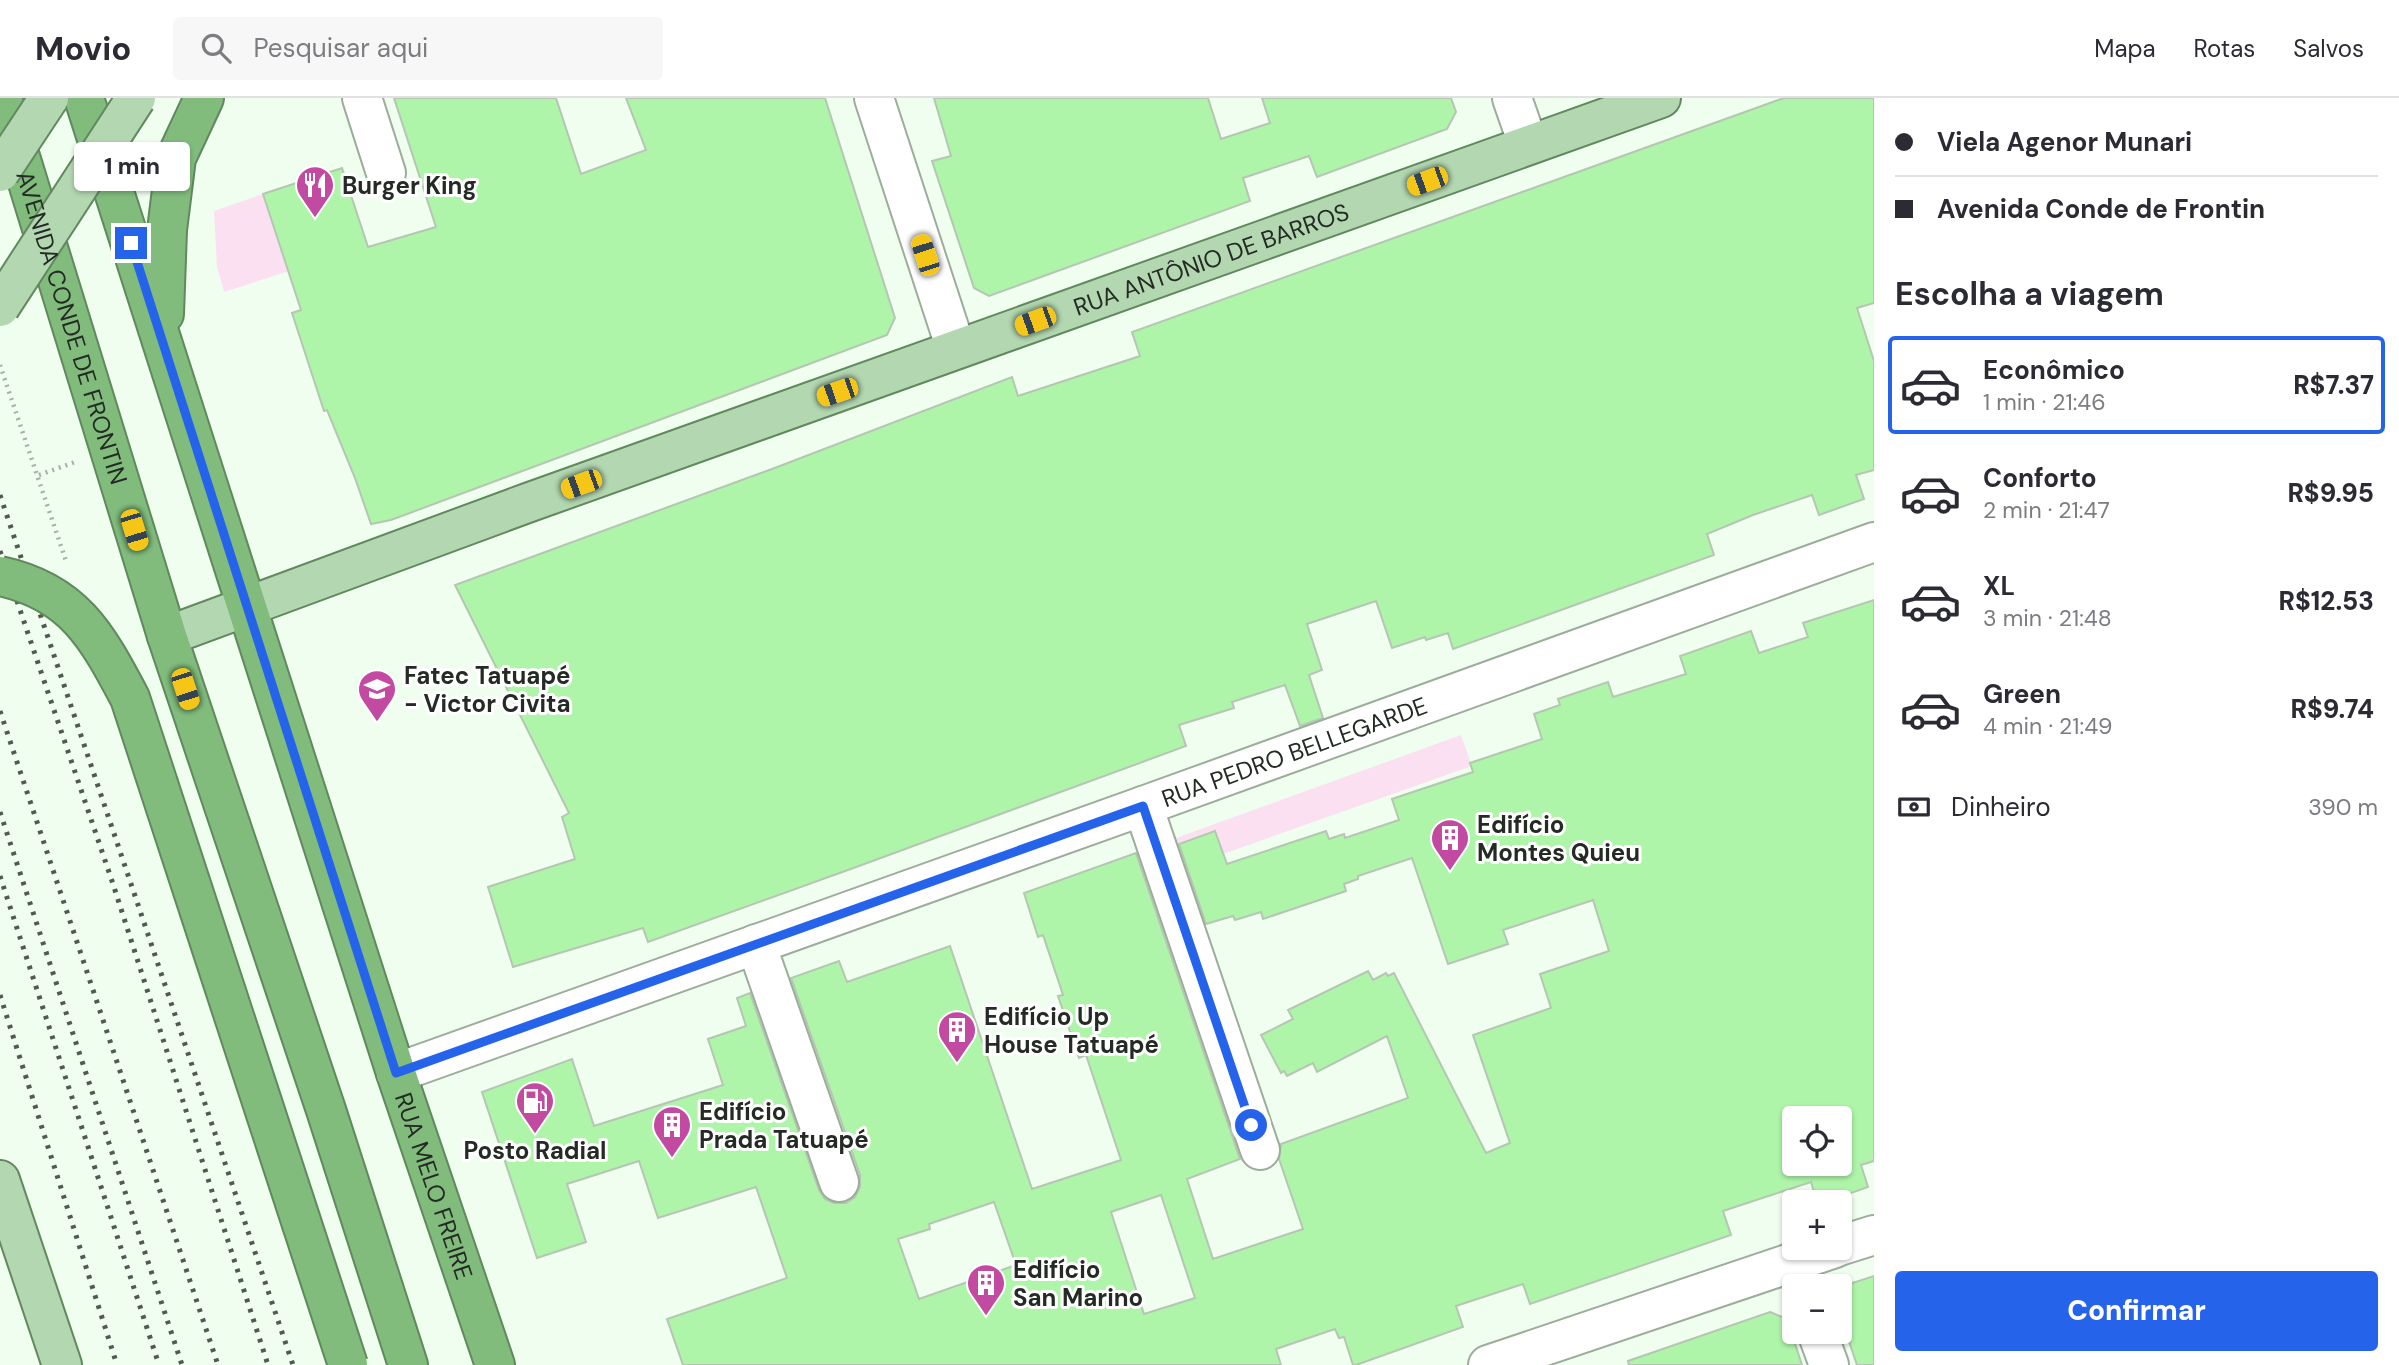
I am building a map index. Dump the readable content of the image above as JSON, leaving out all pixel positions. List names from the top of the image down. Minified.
{"streets":{"highway":["AVENIDA CONDE DE FRONTIN","RUA MELO FREIRE"],"main road":["RUA ANTÔNIO DE BARROS"],"street":["RUA PEDRO BELLEGARDE"]},"crossings":[["RUA ANTÔNIO DE BARROS","AVENIDA CONDE DE FRONTIN"],["RUA ANTÔNIO DE BARROS","RUA MELO FREIRE"],["RUA PEDRO BELLEGARDE","RUA MELO FREIRE"]],"places":{"restaurant":["Burger King"],"school or university":["Fatec Tatuapé - Victor Civita"],"building":["Edifício Montes Quieu","Edifício Up House Tatuapé","Edifício Prada Tatuapé","Edifício San Marino"],"fuel station":["Posto Radial"]},"page":{"header":"Movio","search":"Pesquisar aqui","nav":["Mapa","Rotas","Salvos"],"banner":["Viela Agenor Munari","Avenida Conde de Frontin"],"bubble":"1 min","heading":"Escolha a viagem","list":[{"name":"Econômico","note":"1 min · 21:46","value":"R$7.37"},{"name":"Conforto","note":"2 min · 21:47","value":"R$9.95"},{"name":"XL","note":"3 min · 21:48","value":"R$12.53"},{"name":"Green","note":"4 min · 21:49","value":"R$9.74"}],"pay":["Dinheiro","390 m"],"map_buttons":["+","−"],"buttons":"Confirmar"}}
